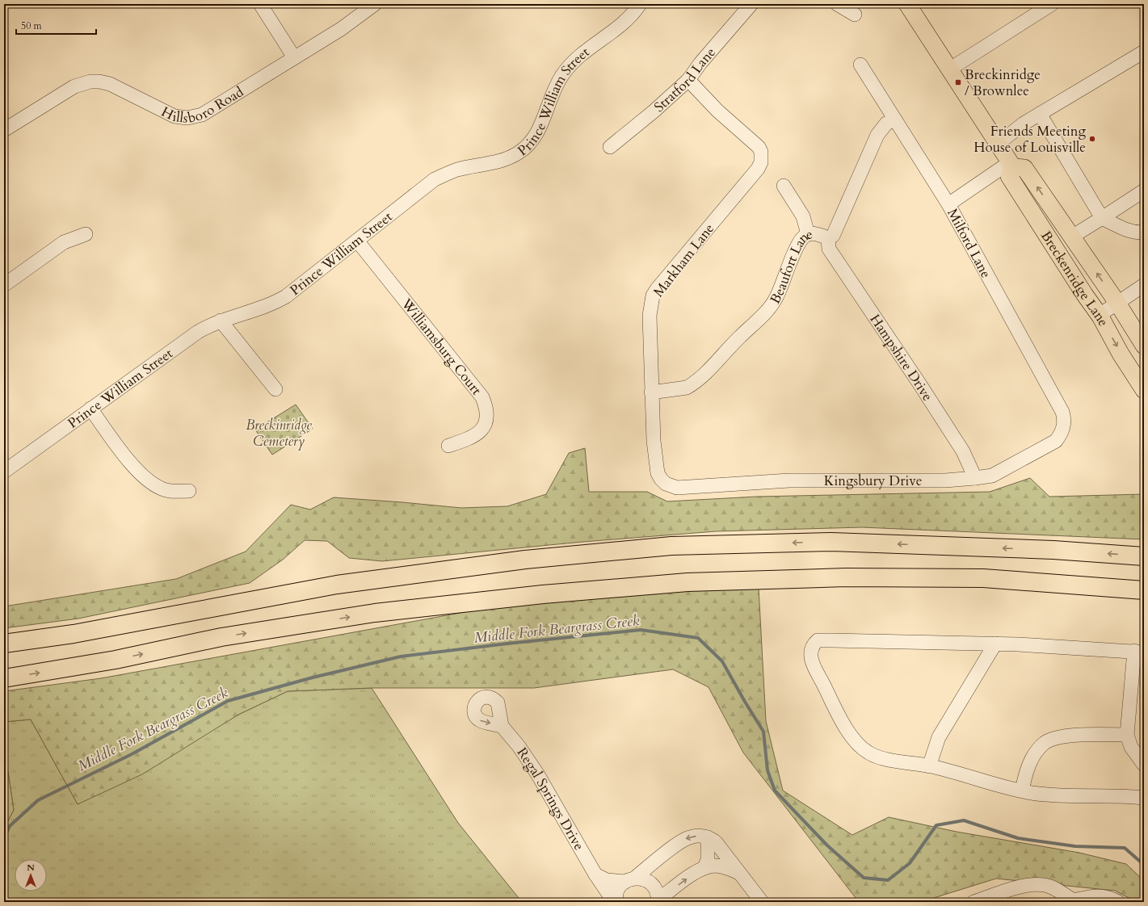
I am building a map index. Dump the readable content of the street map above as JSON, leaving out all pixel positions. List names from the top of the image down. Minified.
{"streets":{"main road":["Breckenridge Lane"],"street":["Stratford Lane","Hillsboro Road","Prince William Street","Milford Lane","Markham Lane","Beaufort Lane","Williamsburg Court","Hampshire Drive","Kingsbury Drive","Regal Springs Drive"]},"crossings":[["Stratford Lane","Markham Lane"],["Prince William Street","Williamsburg Court"],["Milford Lane","Beaufort Lane"],["Milford Lane","Kingsbury Drive"],["Markham Lane","Beaufort Lane"],["Markham Lane","Kingsbury Drive"],["Beaufort Lane","Hampshire Drive"],["Hampshire Drive","Kingsbury Drive"]],"water":["Middle Fork Beargrass Creek"],"parks":["Breckinridge Cemetery"],"places":{"transit":["Breckinridge / Brownlee"],"other":["Friends Meeting House of Louisville"]},"scale_bar":"50 m","north":"top"}
